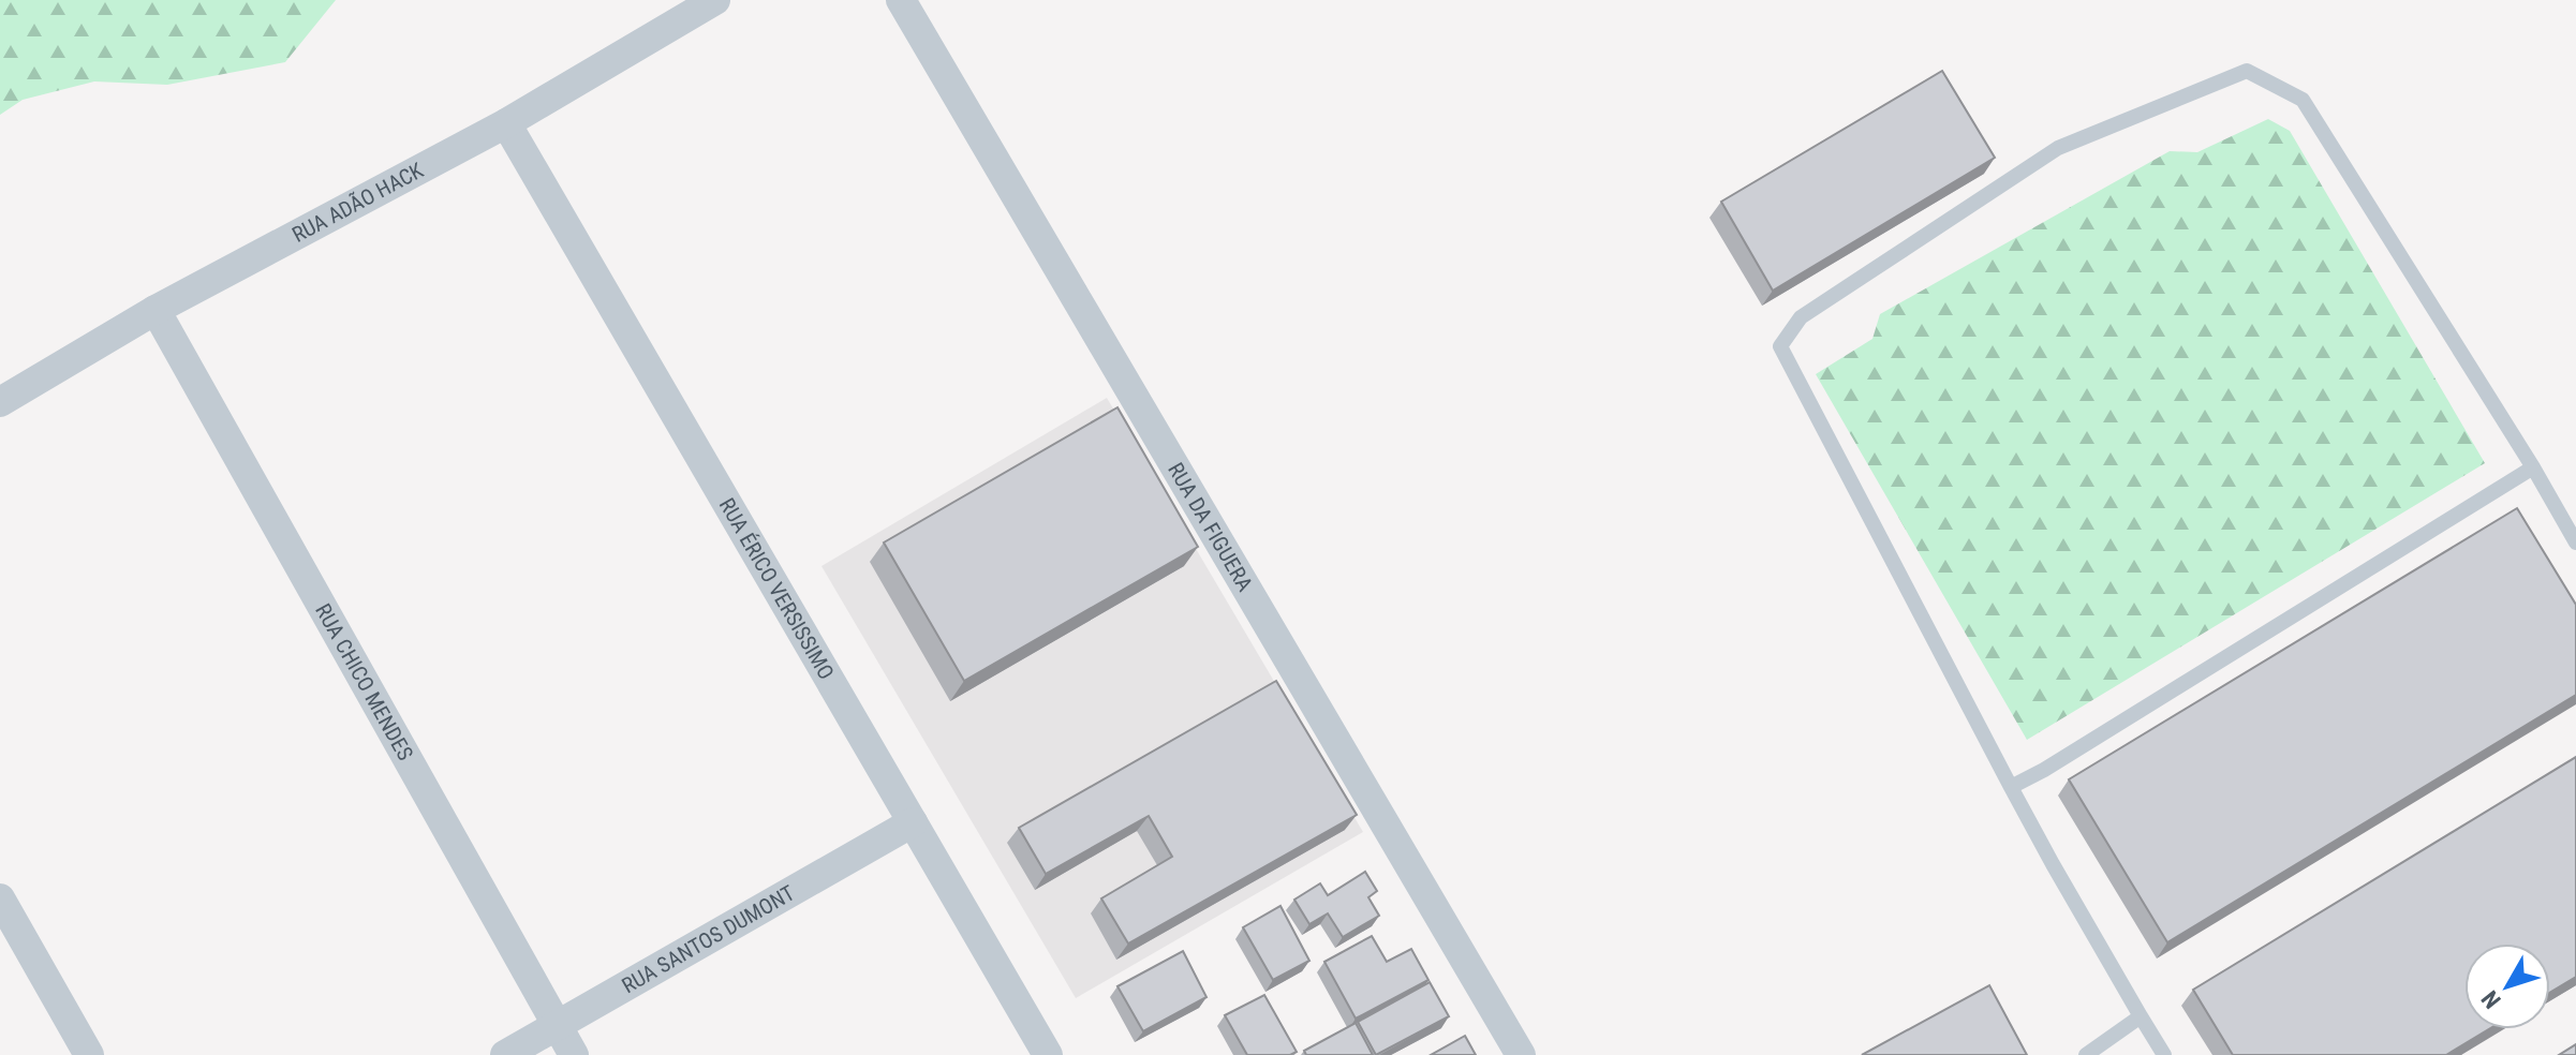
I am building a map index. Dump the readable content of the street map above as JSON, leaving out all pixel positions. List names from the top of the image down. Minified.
{"streets":{"street":["RUA ADÃO HACK","RUA DA FIGUERA","RUA ÉRICO VERSISSIMO","RUA CHICO MENDES","RUA SANTOS DUMONT"]},"crossings":[["RUA ADÃO HACK","RUA ÉRICO VERSISSIMO"],["RUA ADÃO HACK","RUA CHICO MENDES"],["RUA ÉRICO VERSISSIMO","RUA SANTOS DUMONT"],["RUA CHICO MENDES","RUA SANTOS DUMONT"]],"north":"bottom left"}
